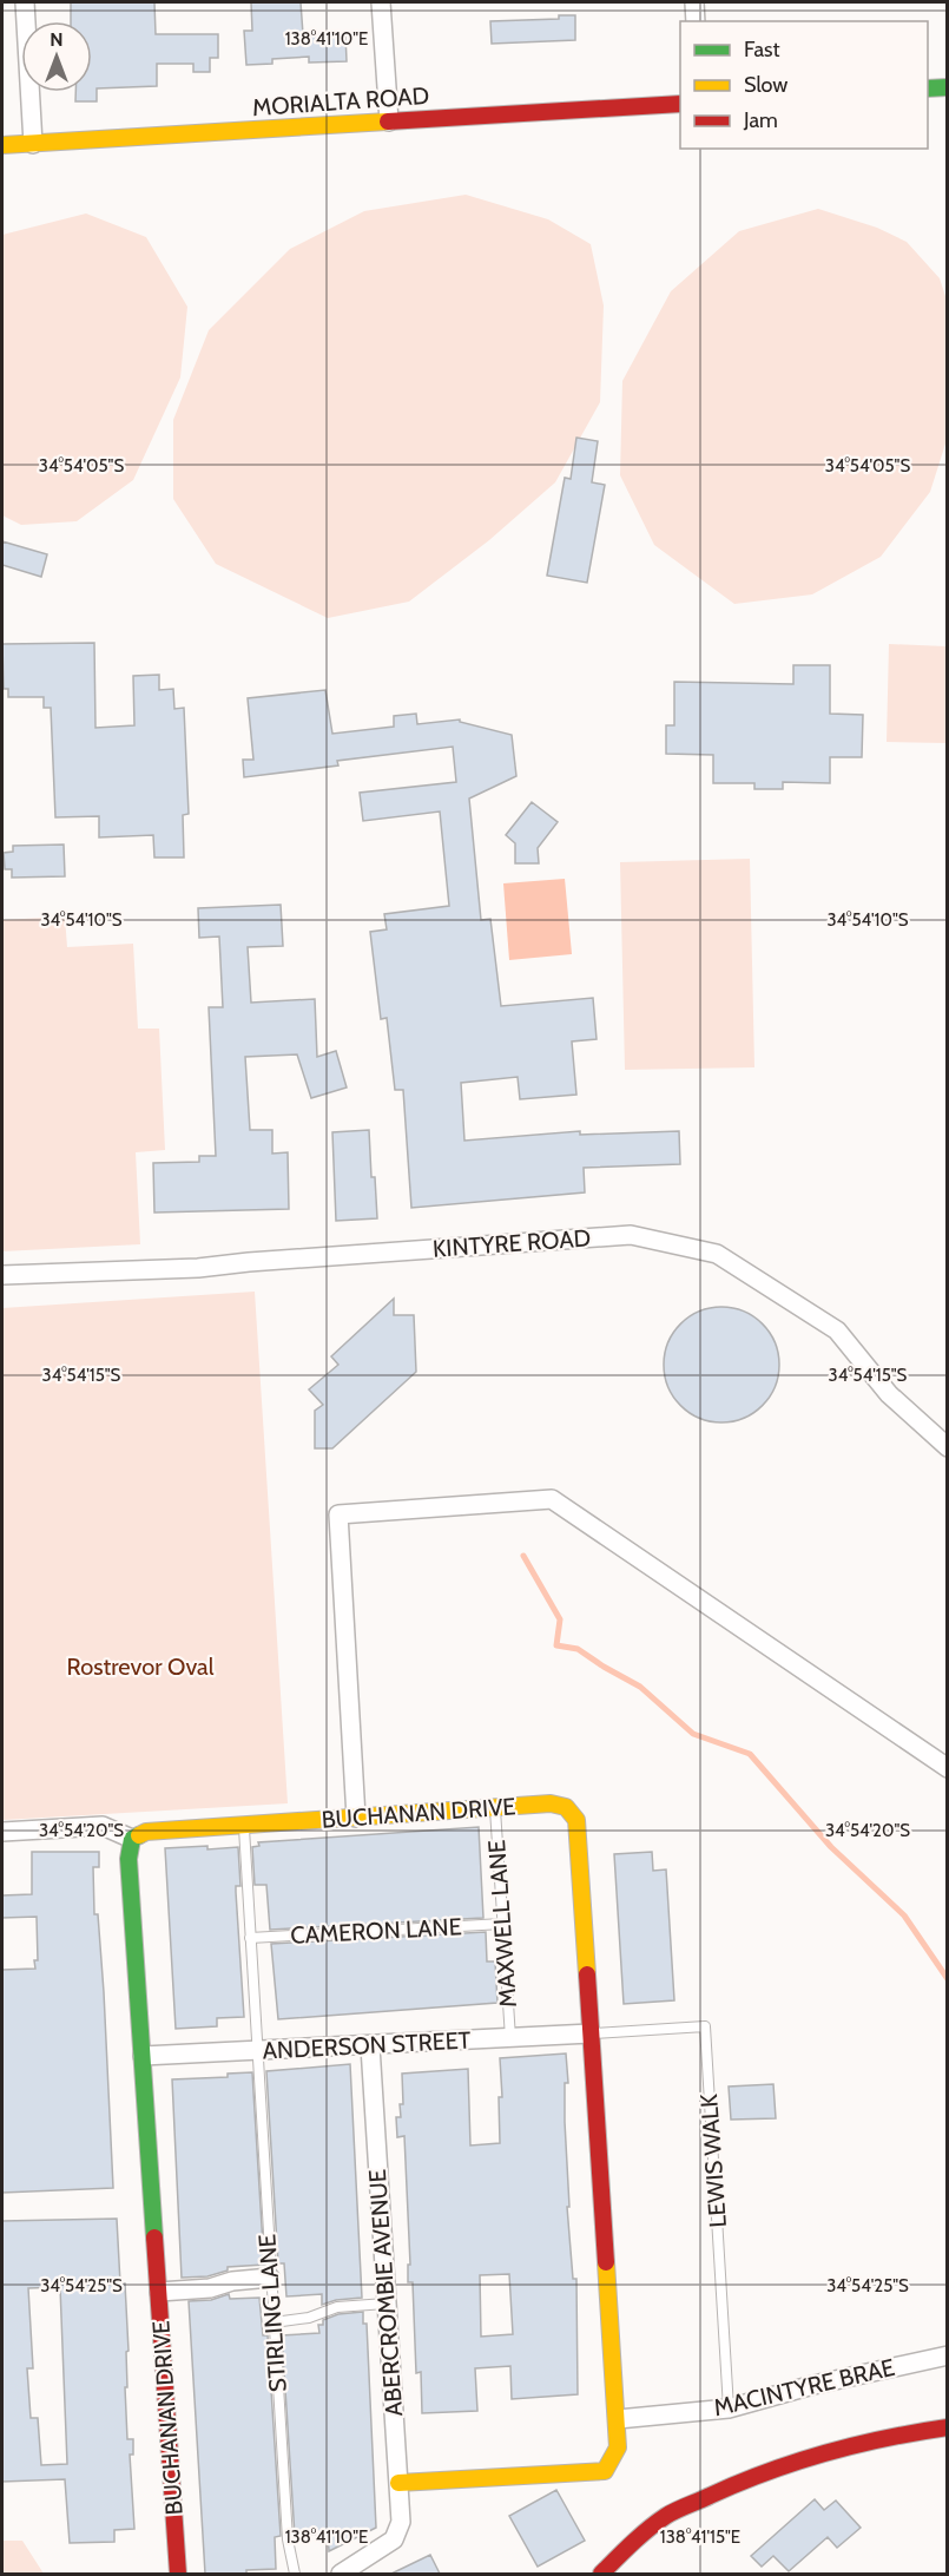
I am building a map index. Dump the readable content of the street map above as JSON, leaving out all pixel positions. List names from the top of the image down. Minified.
{"streets":{"street":["MORIALTA ROAD","KINTYRE ROAD","BUCHANAN DRIVE","ANDERSON STREET","ABERCROMBIE AVENUE","MACINTYRE BRAE"],"lane":["MAXWELL LANE","CAMERON LANE","LEWIS WALK","STIRLING LANE"]},"crossings":[["BUCHANAN DRIVE","MAXWELL LANE"],["BUCHANAN DRIVE","ANDERSON STREET"],["BUCHANAN DRIVE","LEWIS WALK"],["BUCHANAN DRIVE","ABERCROMBIE AVENUE"],["BUCHANAN DRIVE","STIRLING LANE"],["BUCHANAN DRIVE","MACINTYRE BRAE"],["MAXWELL LANE","CAMERON LANE"],["MAXWELL LANE","ANDERSON STREET"],["CAMERON LANE","STIRLING LANE"],["ANDERSON STREET","LEWIS WALK"],["ANDERSON STREET","ABERCROMBIE AVENUE"],["ANDERSON STREET","STIRLING LANE"],["LEWIS WALK","MACINTYRE BRAE"]],"parks":["Rostrevor Oval"],"legend":["Fast","Slow","Jam"],"north":"top","coordinates":["138°41'10\"E","34°54'05\"S","34°54'10\"S","34°54'15\"S","34°54'20\"S","34°54'25\"S","138°41'15\"E"]}
